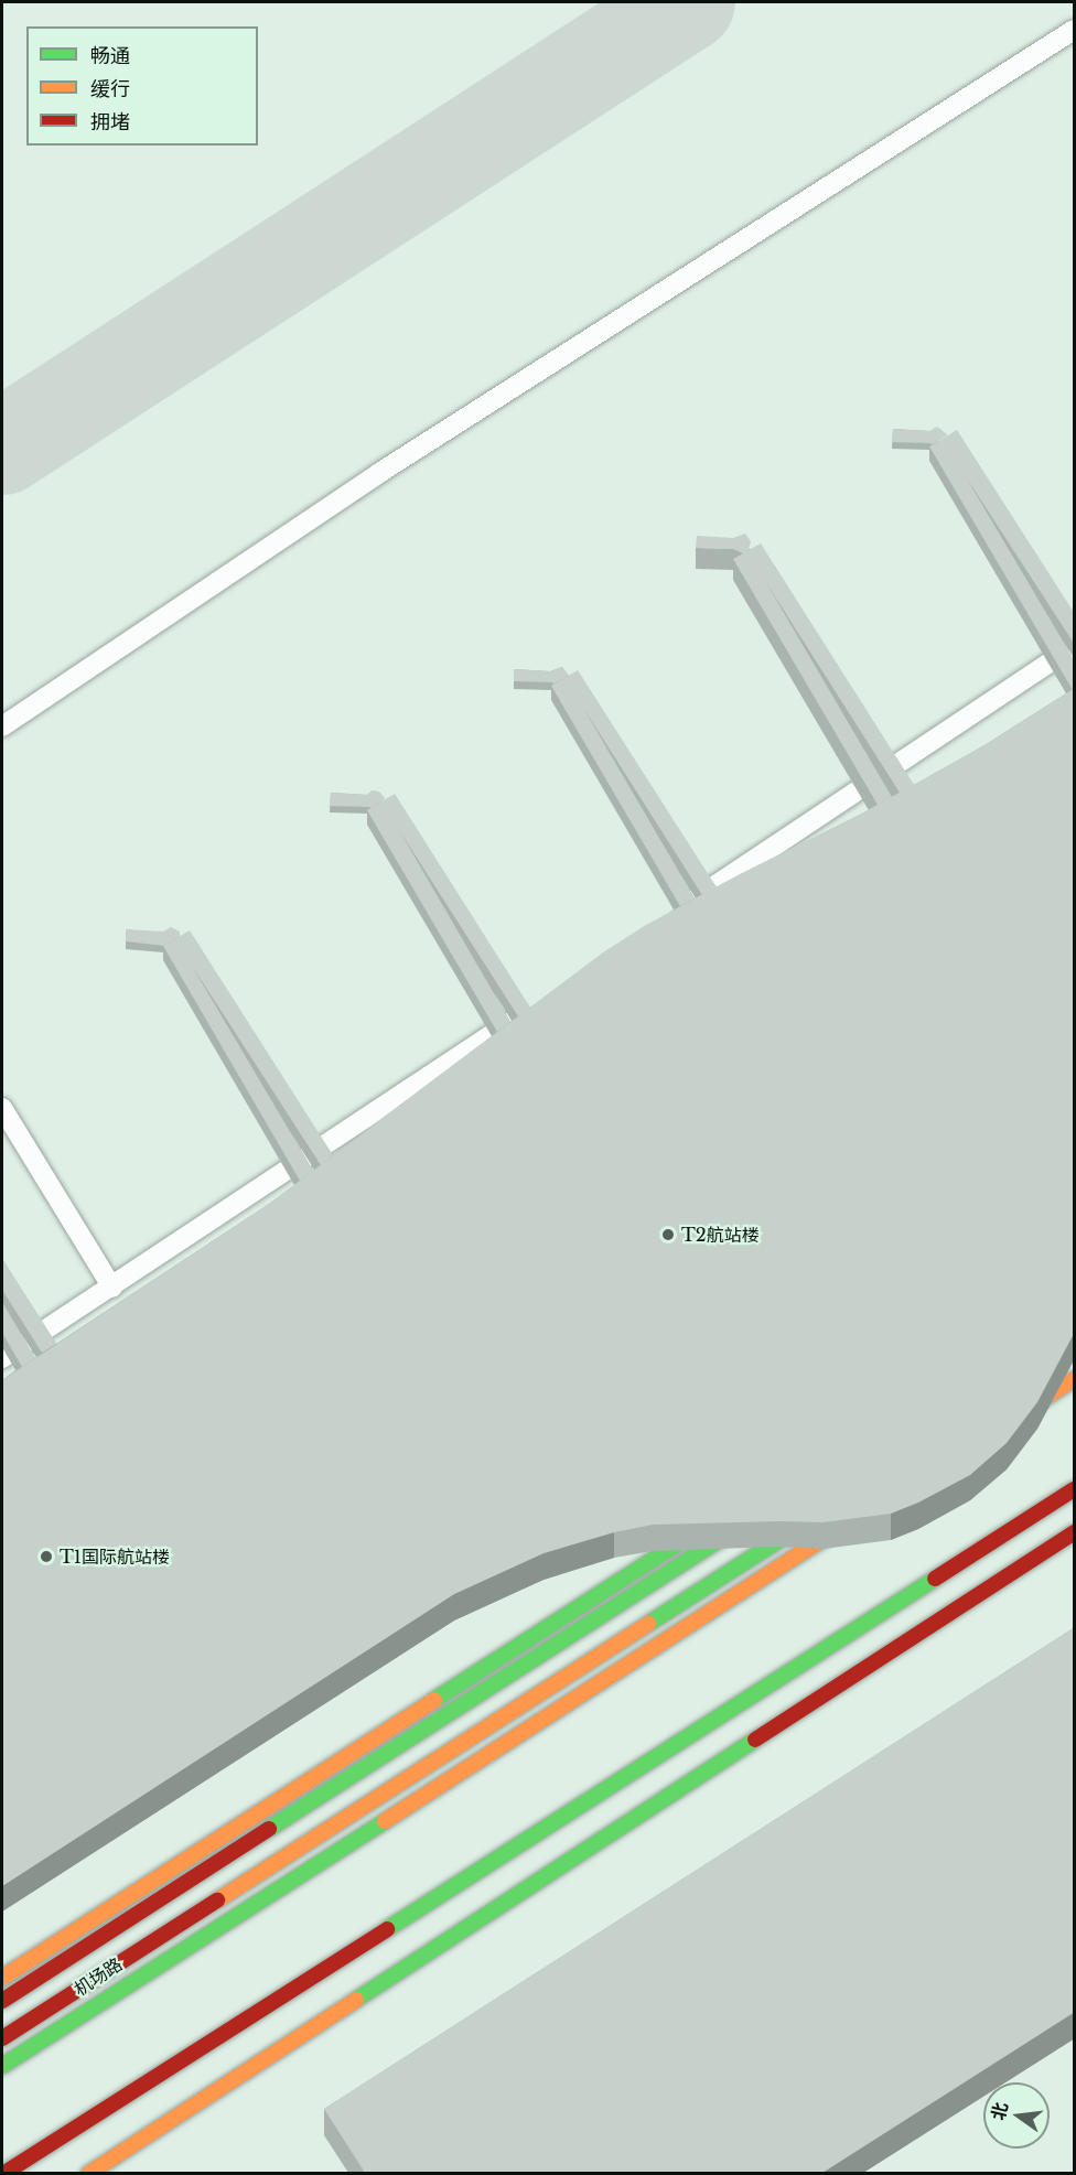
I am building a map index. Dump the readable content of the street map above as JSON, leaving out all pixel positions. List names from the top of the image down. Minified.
{"streets":{"street":["机场路"]},"places":["T2航站楼","T1国际航站楼"],"legend":["畅通","缓行","拥堵"],"north":"left"}
